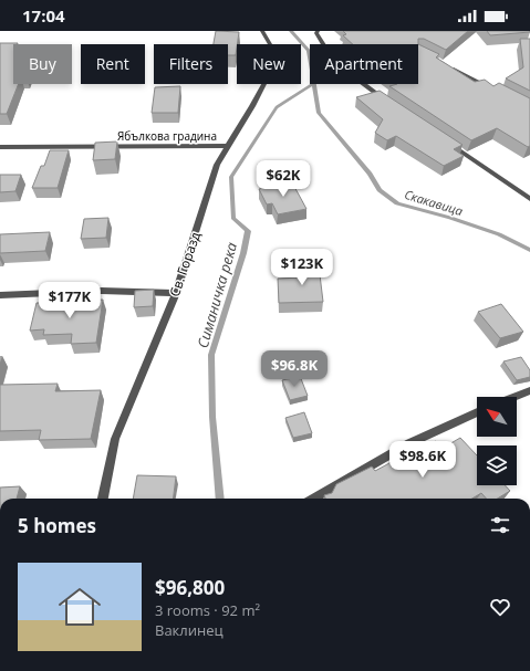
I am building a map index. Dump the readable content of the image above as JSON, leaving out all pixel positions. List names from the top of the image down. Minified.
{"streets":{"street":["Ябълкова градина","Св. Горазд"]},"crossings":[["Ябълкова градина","Св. Горазд"]],"water":["Скакавица","Симаничка река"],"north":"top left","page":{"status":"17:04","chip":["Buy","Rent","Filters","New","Apartment"],"price":["$62K","$123K","$177K","$96.8K","$98.6K"],"heading":"5 homes","list":[{"name":"$96,800","note":"3 rooms · 92 m² · Ваклинец"}]}}
